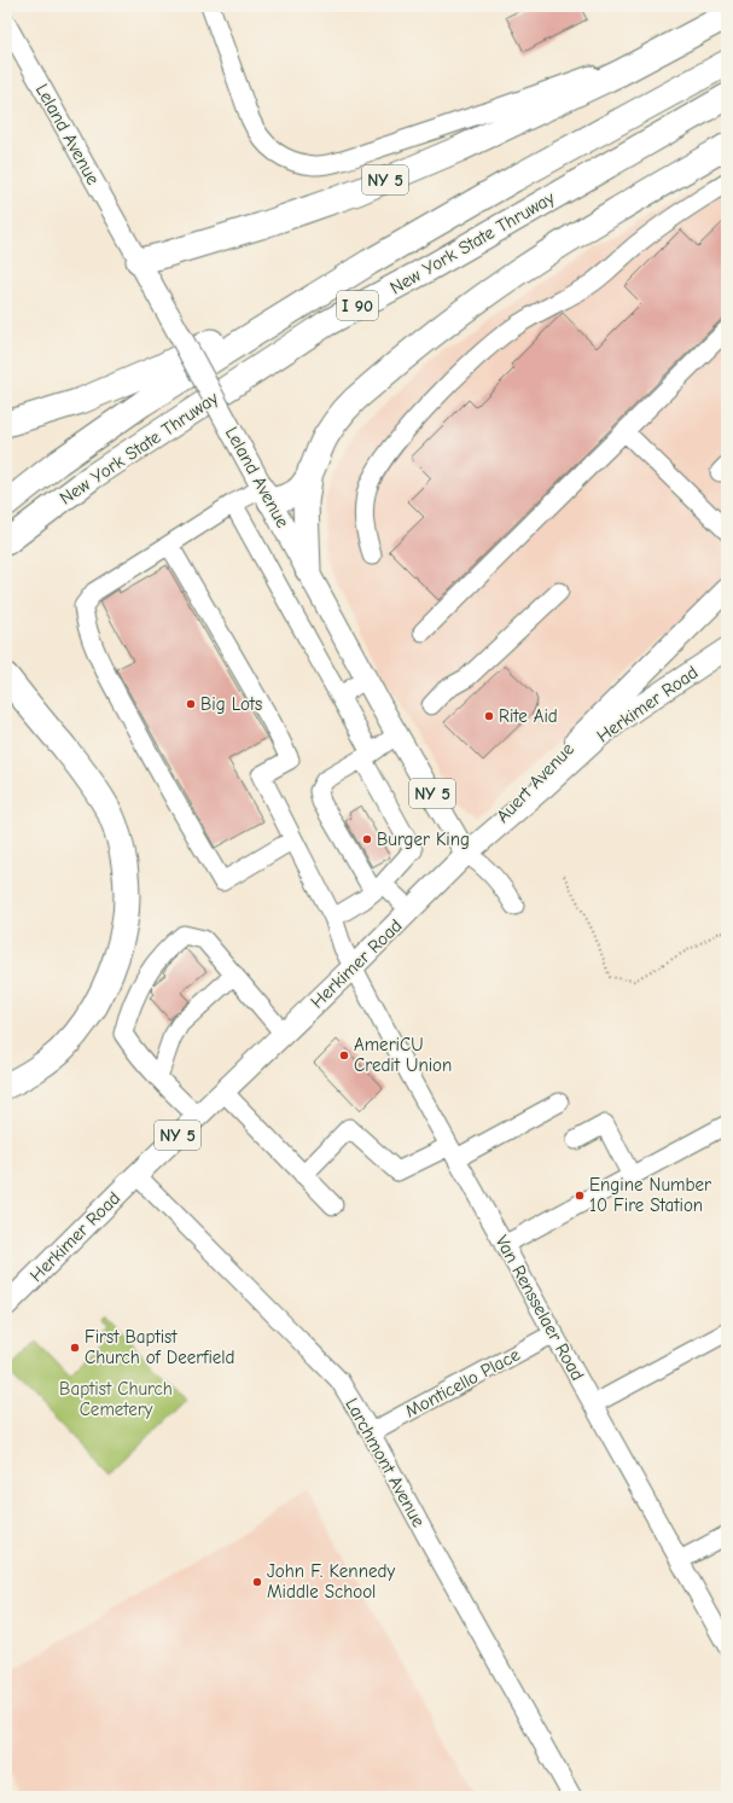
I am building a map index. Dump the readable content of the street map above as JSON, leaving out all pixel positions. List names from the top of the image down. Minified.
{"streets":{"highway":["NY 5","New York State Thruway","I 90"],"main road":["Leland Avenue","Herkimer Road","Auert Avenue"],"street":["Van Rensselaer Road","Monticello Place","Larchmont Avenue"]},"crossings":[["Leland Avenue","NY 5"],["Leland Avenue","Herkimer Road"],["Leland Avenue","Auert Avenue"],["Herkimer Road","Auert Avenue"],["Herkimer Road","Van Rensselaer Road"],["Herkimer Road","Larchmont Avenue"],["Van Rensselaer Road","Monticello Place"],["Monticello Place","Larchmont Avenue"]],"parks":["Baptist Church Cemetery"],"places":["Big Lots","Rite Aid","Burger King","AmeriCU Credit Union","Engine Number 10 Fire Station","First Baptist Church of Deerfield","John F. Kennedy Middle School"]}
